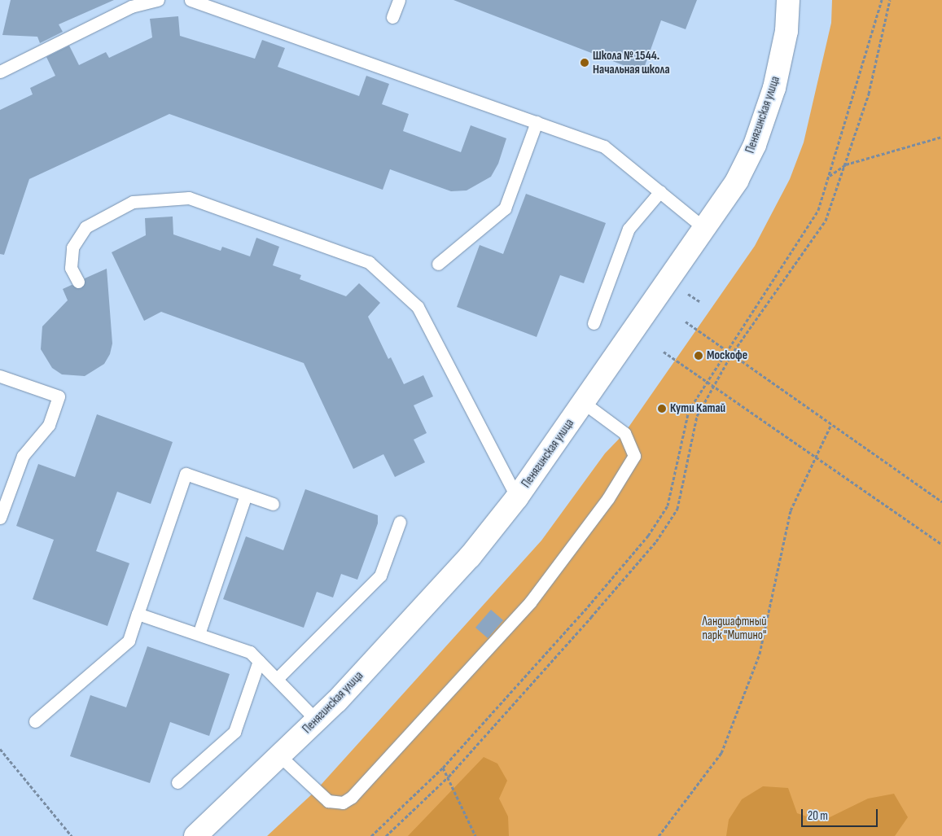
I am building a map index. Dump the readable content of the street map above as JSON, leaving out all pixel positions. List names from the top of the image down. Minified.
{"streets":{"street":["Пенягинская улица"]},"parks":["Ландшафтный парк \"Митино\""],"places":["Школа № 1544. Начальная школа","Москофе","Кути Катай"],"scale_bar":"20 m"}
